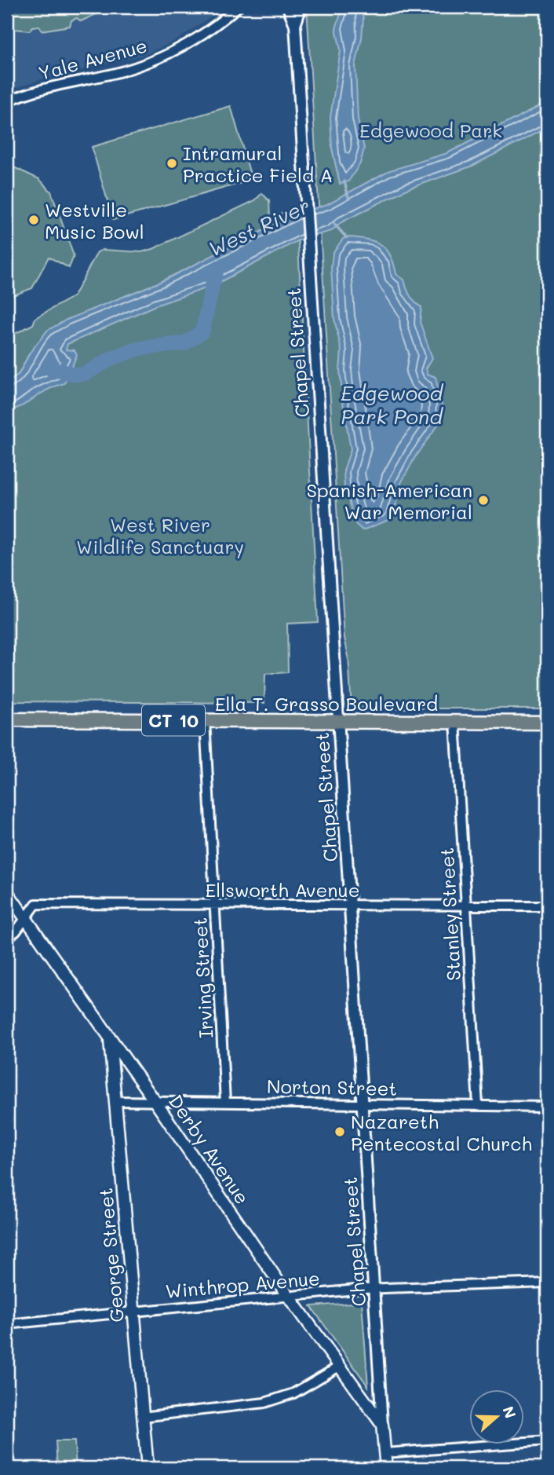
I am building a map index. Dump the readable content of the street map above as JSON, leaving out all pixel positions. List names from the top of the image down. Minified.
{"streets":{"main road":["Chapel Street","Ella T. Grasso Boulevard","CT 10","Derby Avenue","George Street"],"street":["Yale Avenue","Ellsworth Avenue","Stanley Street","Irving Street","Norton Street","Winthrop Avenue"]},"crossings":[["Chapel Street","Ella T. Grasso Boulevard"],["Chapel Street","Ellsworth Avenue"],["Chapel Street","Norton Street"],["Chapel Street","Derby Avenue"],["Chapel Street","Winthrop Avenue"],["Ella T. Grasso Boulevard","Stanley Street"],["Ella T. Grasso Boulevard","Irving Street"],["Ellsworth Avenue","Stanley Street"],["Ellsworth Avenue","Irving Street"],["Ellsworth Avenue","Derby Avenue"],["Stanley Street","Norton Street"],["Irving Street","Norton Street"],["Norton Street","Derby Avenue"],["Norton Street","George Street"],["Derby Avenue","George Street"],["Derby Avenue","Winthrop Avenue"],["George Street","Winthrop Avenue"]],"water":["West River","Edgewood Park Pond"],"parks":["Edgewood Park","West River Wildlife Sanctuary"],"places":["Intramural Practice Field A","Westville Music Bowl","Spanish-American War Memorial","Nazareth Pentecostal Church"],"north":"right"}
